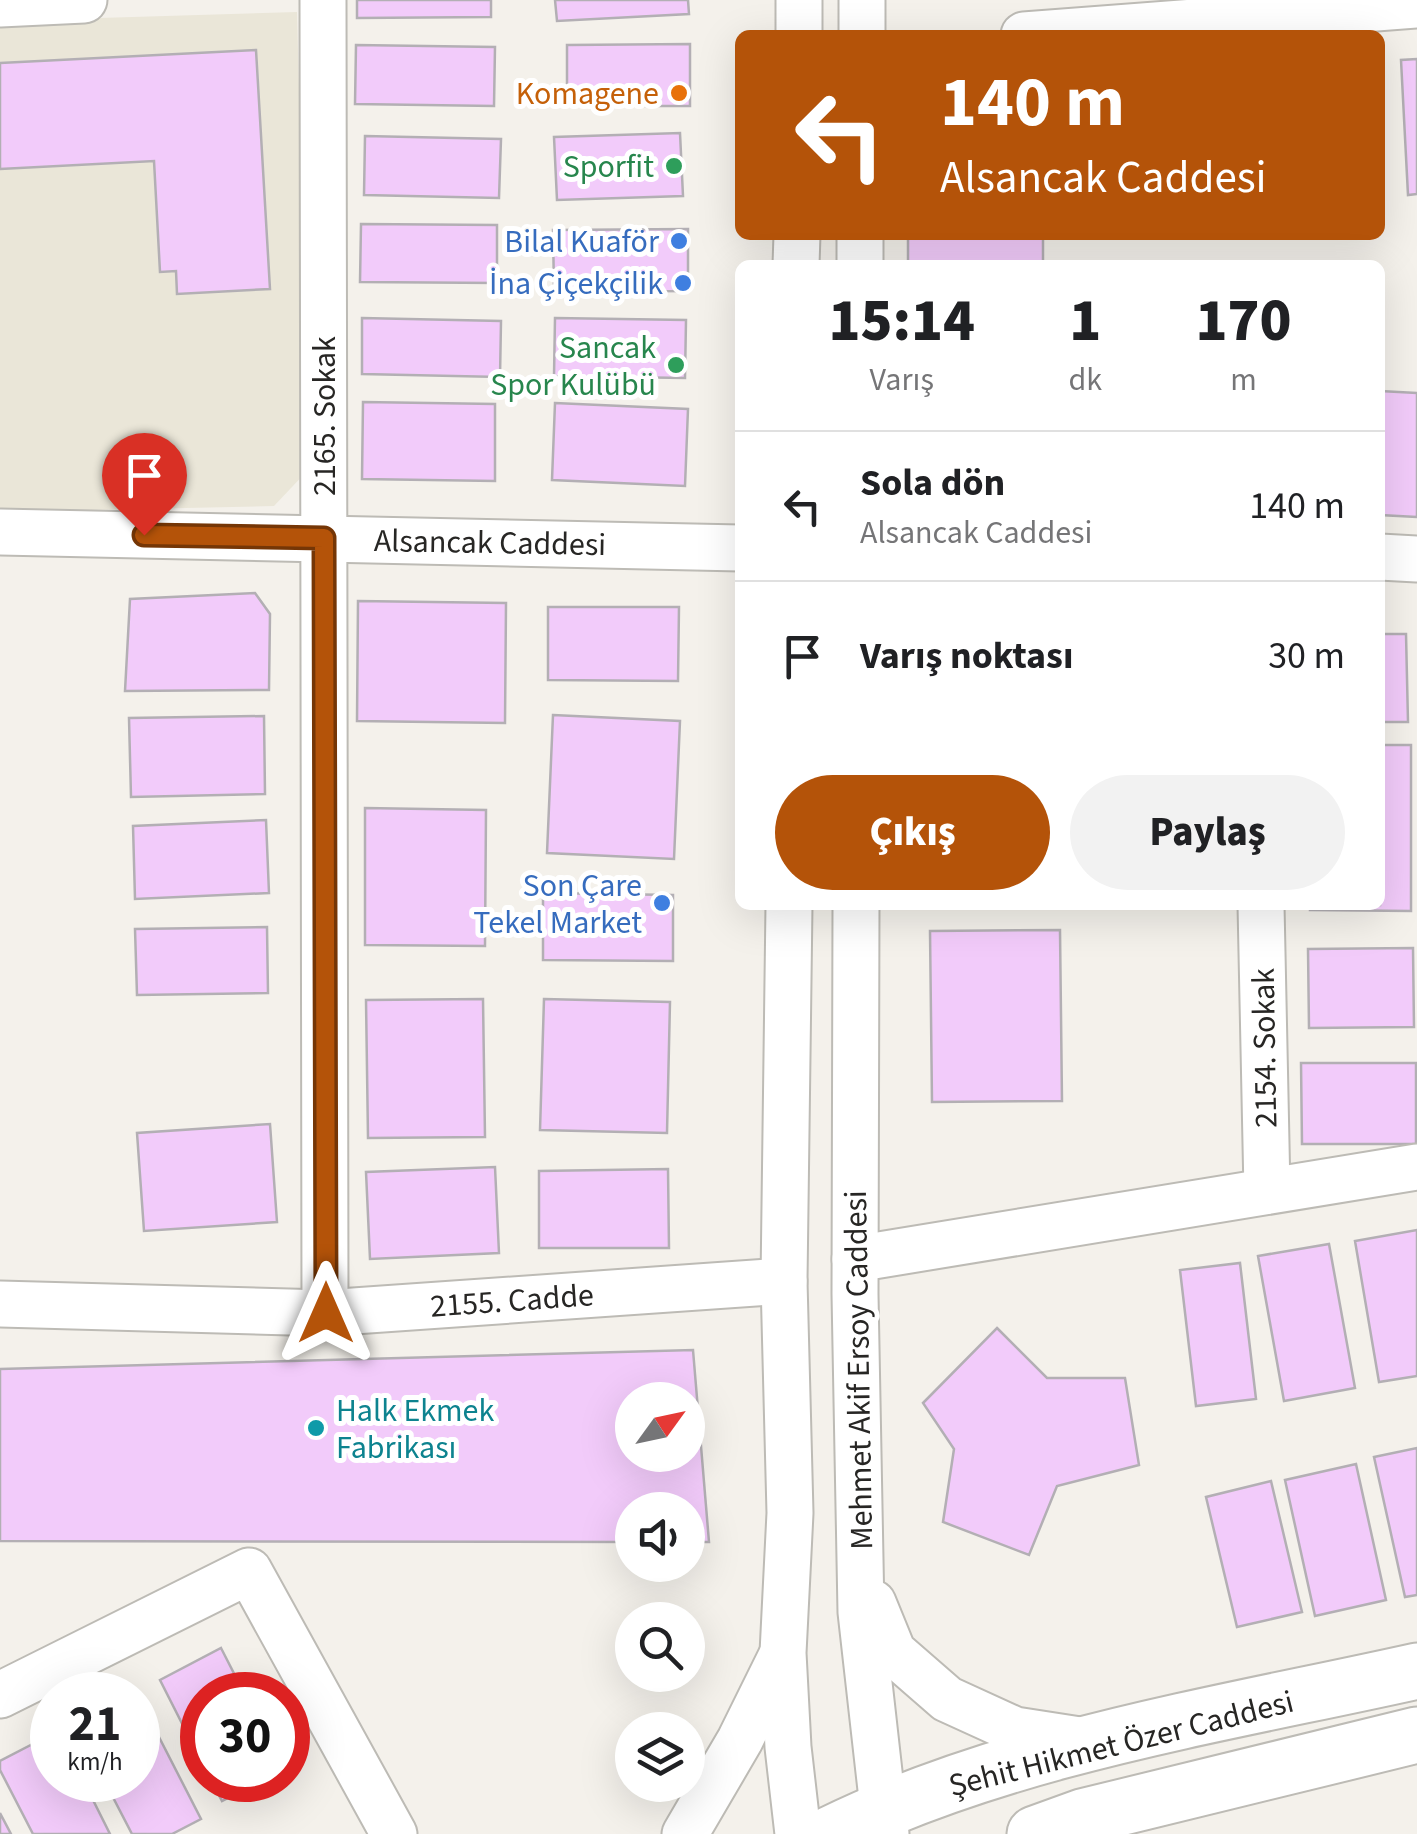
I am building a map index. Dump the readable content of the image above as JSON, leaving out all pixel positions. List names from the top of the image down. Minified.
{"streets":{"main road":["Şehit Hikmet Özer Caddesi"],"street":["2165. Sokak","Alsancak Caddesi","2154. Sokak","2155. Cadde","Mehmet Akif Ersoy Caddesi"]},"crossings":[["2165. Sokak","Alsancak Caddesi"],["2165. Sokak","2155. Cadde"],["Mehmet Akif Ersoy Caddesi","Şehit Hikmet Özer Caddesi"]],"places":["Komagene","Sporfit","Bilal Kuaför","İna Çiçekçilik","Sancak Spor Kulübü","Son Çare Tekel Market","Halk Ekmek Fabrikası"],"north":"top right","page":{"turn":["140 m","Alsancak Caddesi"],"eta":["15:14","Varış","1","dk","170","m"],"list":[{"name":"Sola dön","note":"Alsancak Caddesi","value":"140 m"},{"name":"Varış noktası","value":"30 m"}],"buttons":["Çıkış","Paylaş"],"speed":"21 km/h","limit":"30"}}
